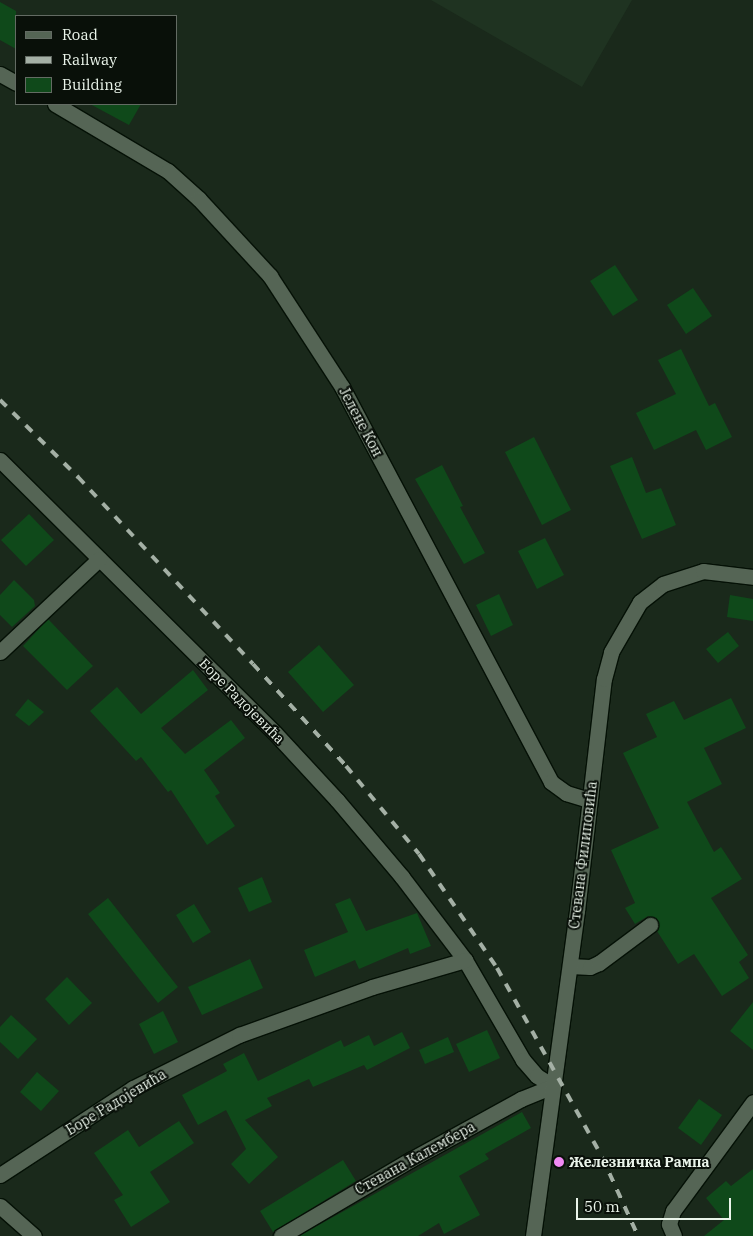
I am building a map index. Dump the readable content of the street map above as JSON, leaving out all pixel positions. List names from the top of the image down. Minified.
{"streets":{"street":["Јелене Кон","Боре Радојевића","Стевана Филиповића","Стевана Калембера"]},"crossings":[["Јелене Кон","Стевана Филиповића"],["Боре Радојевића","Стевана Филиповића"],["Боре Радојевића","Стевана Калембера"],["Стевана Филиповића","Стевана Калембера"]],"places":["Железничка Рампа"],"legend":["Road","Railway","Building"],"scale_bar":"50 m"}
